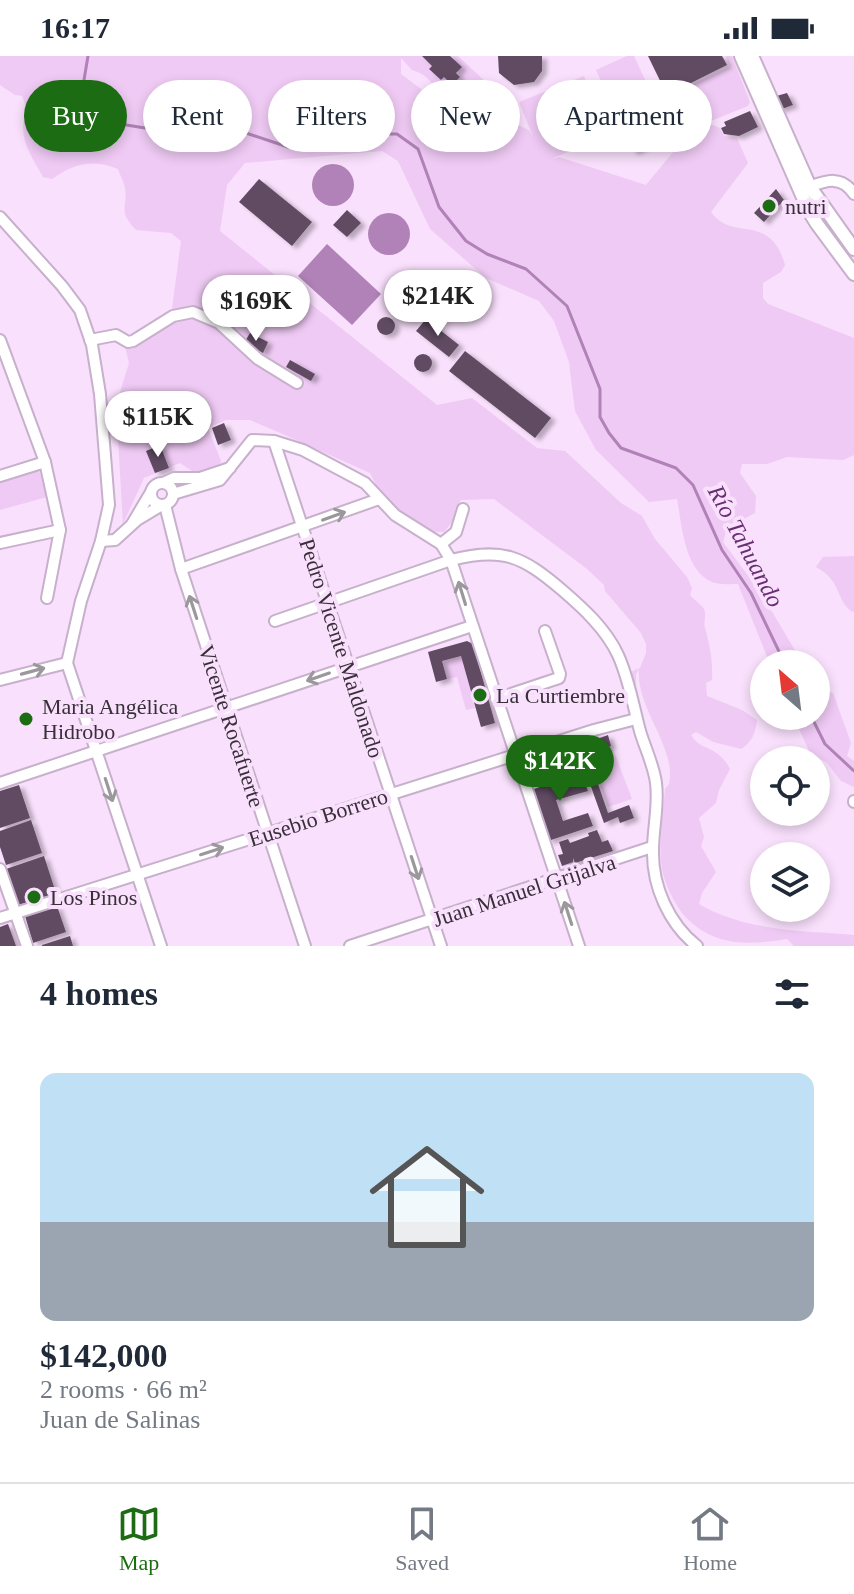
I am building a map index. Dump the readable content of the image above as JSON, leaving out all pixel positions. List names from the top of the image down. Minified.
{"streets":{"street":["Pedro Vicente Maldonado","Vicente Rocafuerte","Eusebio Borrero","Juan Manuel Grijalva"]},"crossings":[["Pedro Vicente Maldonado","Eusebio Borrero"],["Pedro Vicente Maldonado","Juan Manuel Grijalva"],["Vicente Rocafuerte","Eusebio Borrero"]],"water":["Río Tahuando"],"places":["nutri","La Curtiembre","Maria Angélica Hidrobo","Los Pinos"],"north":"top left","page":{"status":"16:17","chip":["Buy","Rent","Filters","New","Apartment"],"price":["$214K","$169K","$115K","$142K"],"heading":"4 homes","list":[{"name":"$142,000","note":"2 rooms · 66 m² · Juan de Salinas"}],"tabs":["Map","Saved","Home"]}}
